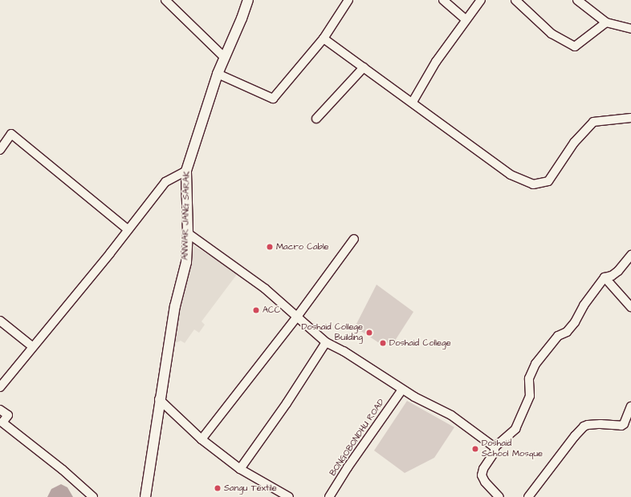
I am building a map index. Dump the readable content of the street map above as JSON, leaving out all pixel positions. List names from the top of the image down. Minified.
{"streets":{"main road":["ANWAR JANG SARAK"],"street":["BONGOBONDHU ROAD"]},"places":["Macro Cable","ACC","Doshaid College Building","Doshaid College","Doshaid School Mosque","Sangu Textile"]}
